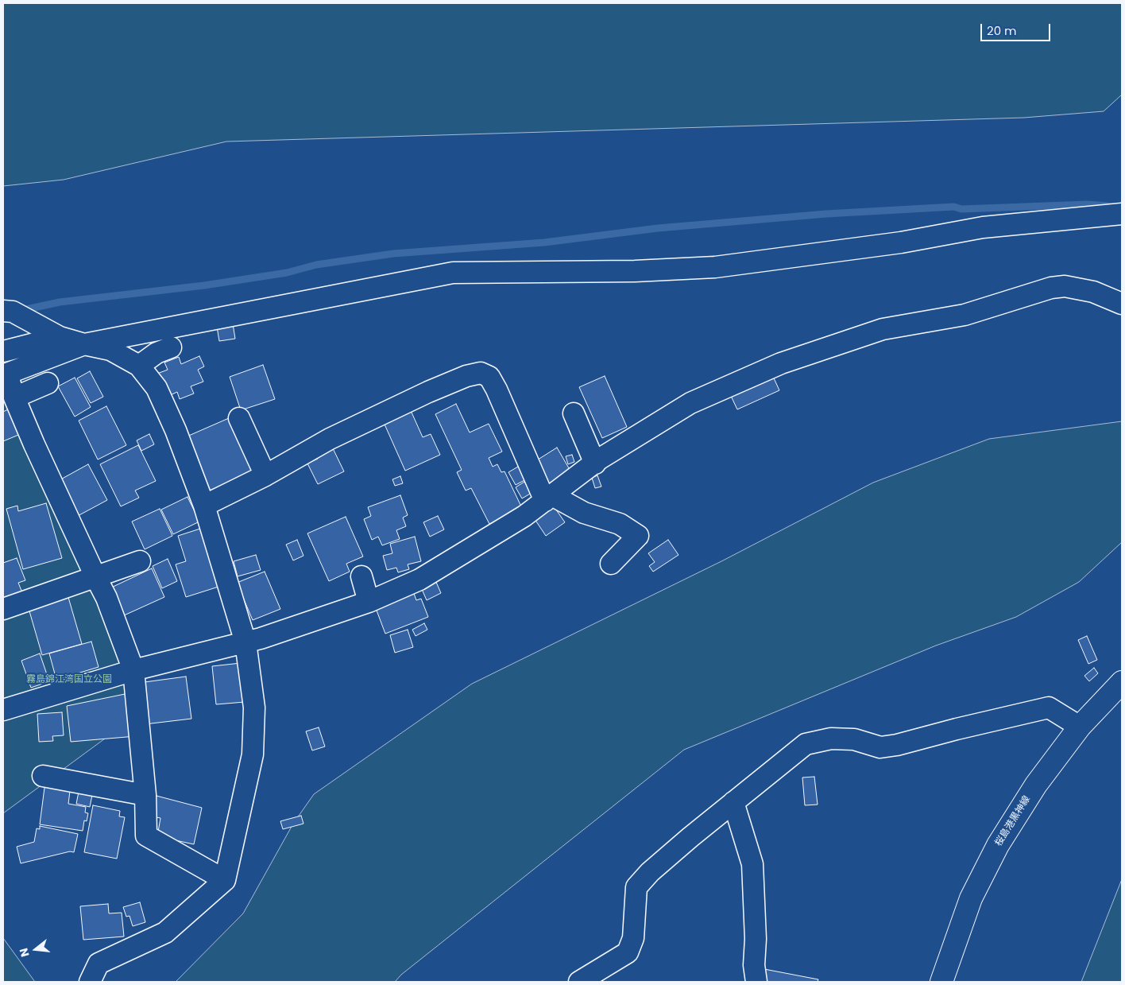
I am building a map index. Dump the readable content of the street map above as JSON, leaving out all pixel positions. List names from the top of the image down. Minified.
{"streets":{"main road":["桜島港黒神線"]},"parks":["霧島錦江湾国立公園"],"scale_bar":"20 m","north":"left"}
